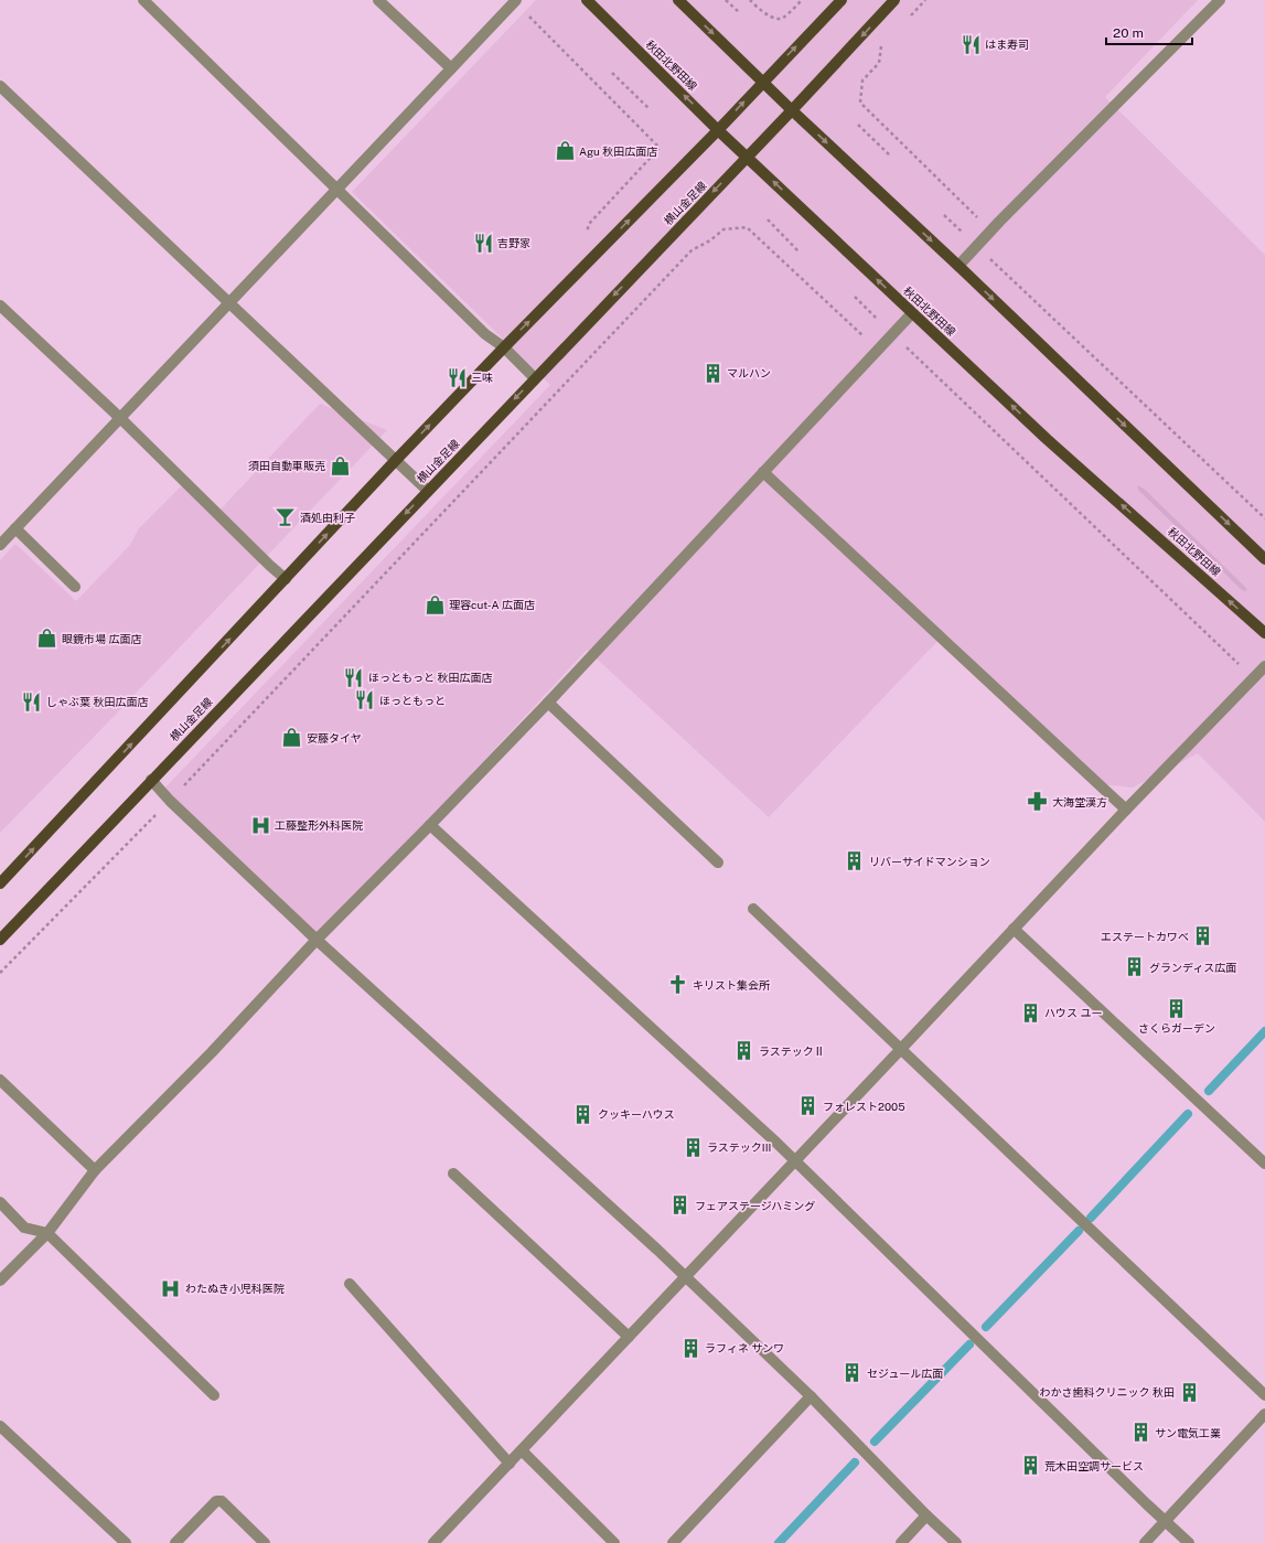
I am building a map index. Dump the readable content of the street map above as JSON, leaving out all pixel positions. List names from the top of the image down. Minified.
{"streets":{"main road":["秋田北野田線","横山金足線"]},"crossings":[["秋田北野田線","横山金足線"]],"places":{"restaurant":["はま寿司","吉野家","三味","ほっともっと 秋田広面店","ほっともっと","しゃぶ葉 秋田広面店"],"shop":["Agu 秋田広面店","須田自動車販売","理容cut-A 広面店","眼鏡市場 広面店","安藤タイヤ"],"building":["マルハン","リバーサイドマンション","エステートカワベ","グランディス広面","さくらガーデン","ハウス ユー","ラステックⅡ","フォレスト2005","クッキーハウス","ラステックIII","フェアステージハミング","ラフィネ サンワ","セジュール広面","わかさ歯科クリニック 秋田","サン電気工業","荒木田空調サービス"],"bar":["酒処由利子"],"pharmacy":["大海堂漢方"],"hospital":["工藤整形外科医院","わたぬき小児科医院"],"church":["キリスト集会所"]},"scale_bar":"20 m"}
